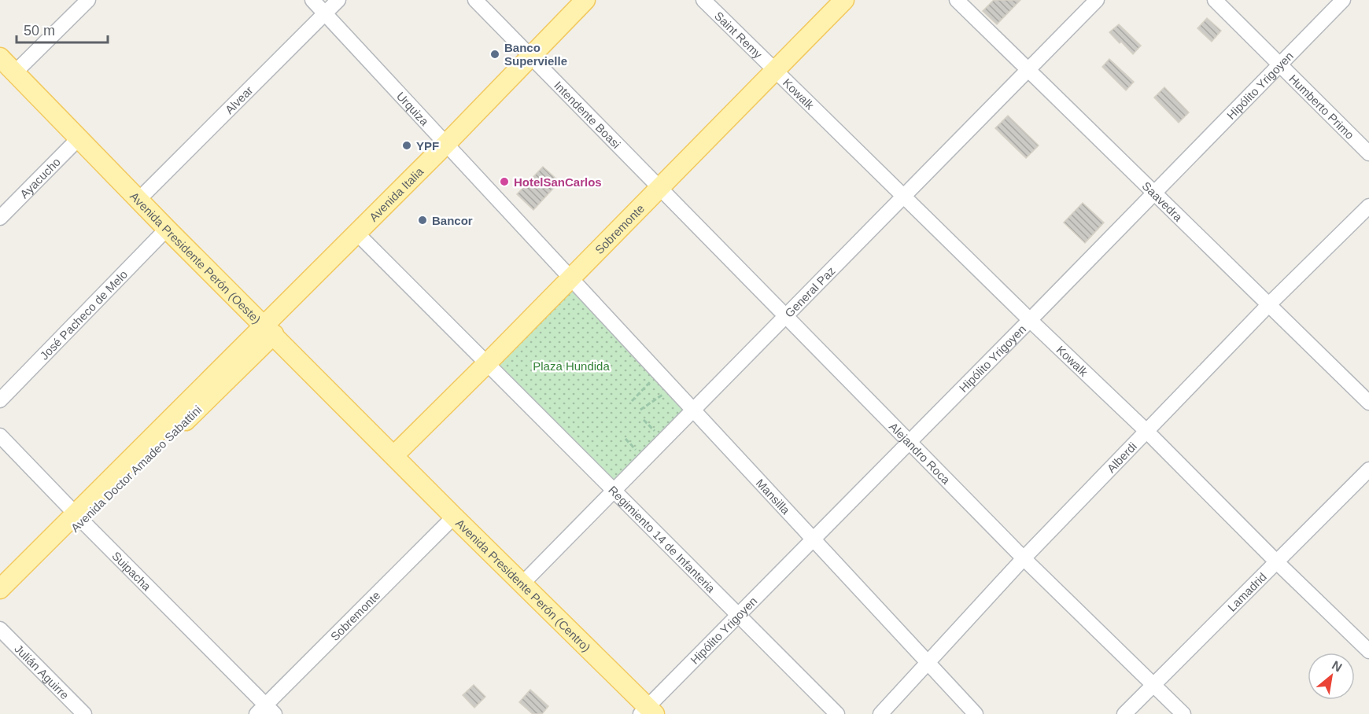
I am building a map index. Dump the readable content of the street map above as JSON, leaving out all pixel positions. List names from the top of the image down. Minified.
{"streets":{"main road":["Avenida Italia","Sobremonte","Avenida Presidente Perón (Oeste)","Avenida Doctor Amadeo Sabattini","Avenida Presidente Perón (Centro)"],"street":["Saint Remy","Hipólito Yrigoyen","Kowalk","Alvear","Humberto Primo","Urquiza","Intendente Boasi","Ayacucho","Saavedra","General Paz","José Pacheco de Melo","Alejandro Roca","Alberdi","Mansilla","Regimiento 14 de Infanteria","Suipacha","Lamadrid","Julián Aguirre"]},"crossings":[["Saint Remy","Kowalk"],["Saint Remy","Sobremonte"],["Hipólito Yrigoyen","Kowalk"],["Hipólito Yrigoyen","Humberto Primo"],["Hipólito Yrigoyen","Saavedra"],["Hipólito Yrigoyen","Alejandro Roca"],["Hipólito Yrigoyen","Mansilla"],["Hipólito Yrigoyen","Regimiento 14 de Infanteria"],["Hipólito Yrigoyen","Avenida Presidente Perón (Centro)"],["Kowalk","Sobremonte"],["Kowalk","General Paz"],["Kowalk","Alberdi"],["Kowalk","Lamadrid"],["Alvear","Urquiza"],["Alvear","Avenida Presidente Perón (Oeste)"],["Urquiza","Avenida Italia"],["Urquiza","Sobremonte"],["Urquiza","Mansilla"],["Intendente Boasi","Avenida Italia"],["Intendente Boasi","Sobremonte"],["Intendente Boasi","Alejandro Roca"],["Ayacucho","Avenida Presidente Perón (Oeste)"],["Avenida Italia","Avenida Presidente Perón (Oeste)"],["Avenida Italia","Avenida Doctor Amadeo Sabattini"],["Avenida Italia","Regimiento 14 de Infanteria"],["Saavedra","General Paz"],["Saavedra","Alberdi"],["Sobremonte","Avenida Presidente Perón (Oeste)"],["Sobremonte","Alejandro Roca"],["Sobremonte","Mansilla"],["Sobremonte","Regimiento 14 de Infanteria"],["Sobremonte","Suipacha"],["Sobremonte","Avenida Presidente Perón (Centro)"],["Avenida Presidente Perón (Oeste)","José Pacheco de Melo"],["Avenida Presidente Perón (Oeste)","Avenida Doctor Amadeo Sabattini"],["Avenida Presidente Perón (Oeste)","Avenida Presidente Perón (Centro)"],["General Paz","Alejandro Roca"],["General Paz","Mansilla"],["General Paz","Regimiento 14 de Infanteria"],["General Paz","Avenida Presidente Perón (Centro)"],["Alejandro Roca","Alberdi"],["Alejandro Roca","Lamadrid"],["Alberdi","Mansilla"],["Avenida Doctor Amadeo Sabattini","Suipacha"]],"parks":["Plaza Hundida"],"places":["Banco Supervielle","YPF","HotelSanCarlos","Bancor"],"scale_bar":"50 m","north":"top right"}
